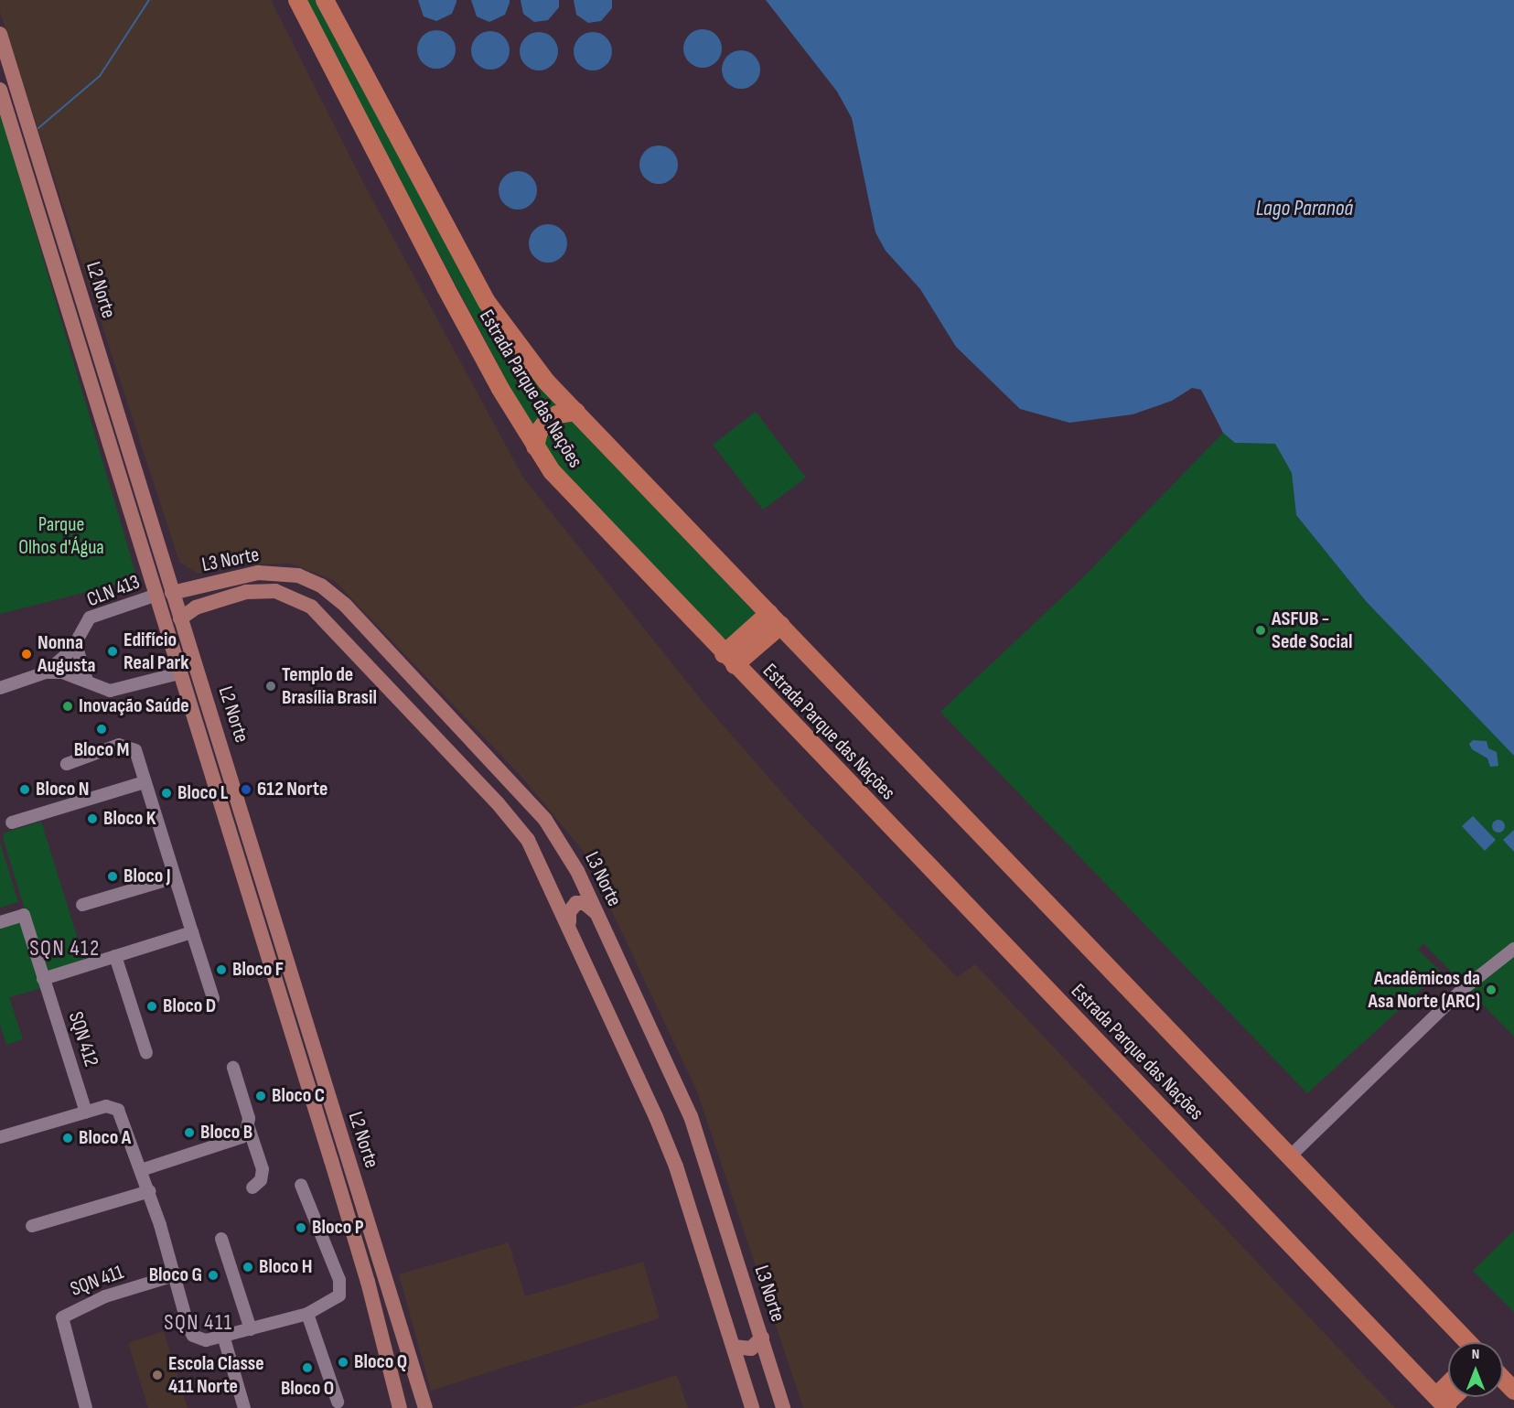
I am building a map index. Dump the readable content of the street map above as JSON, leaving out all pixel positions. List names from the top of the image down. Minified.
{"streets":{"highway":["Estrada Parque das Nações"],"main road":["L2 Norte","L3 Norte"],"street":["CLN 413","SQN 412","SQN 411"]},"crossings":[["L2 Norte","L3 Norte"],["L2 Norte","CLN 413"]],"districts":["SQN 412","SQN 411"],"water":["Lago Paranoá"],"parks":["Parque Olhos d'Água"],"places":["ASFUB - Sede Social","Edifício Real Park","Nonna Augusta","Templo de Brasília Brasil","Inovação Saúde","Bloco M","Bloco N","612 Norte","Bloco L","Bloco K","Bloco J","Bloco F","Acadêmicos da Asa Norte (ARC)","Bloco D","Bloco C","Bloco B","Bloco A","Bloco P","Bloco H","Bloco G","Bloco Q","Bloco O","Escola Classe 411 Norte"],"north":"top"}
